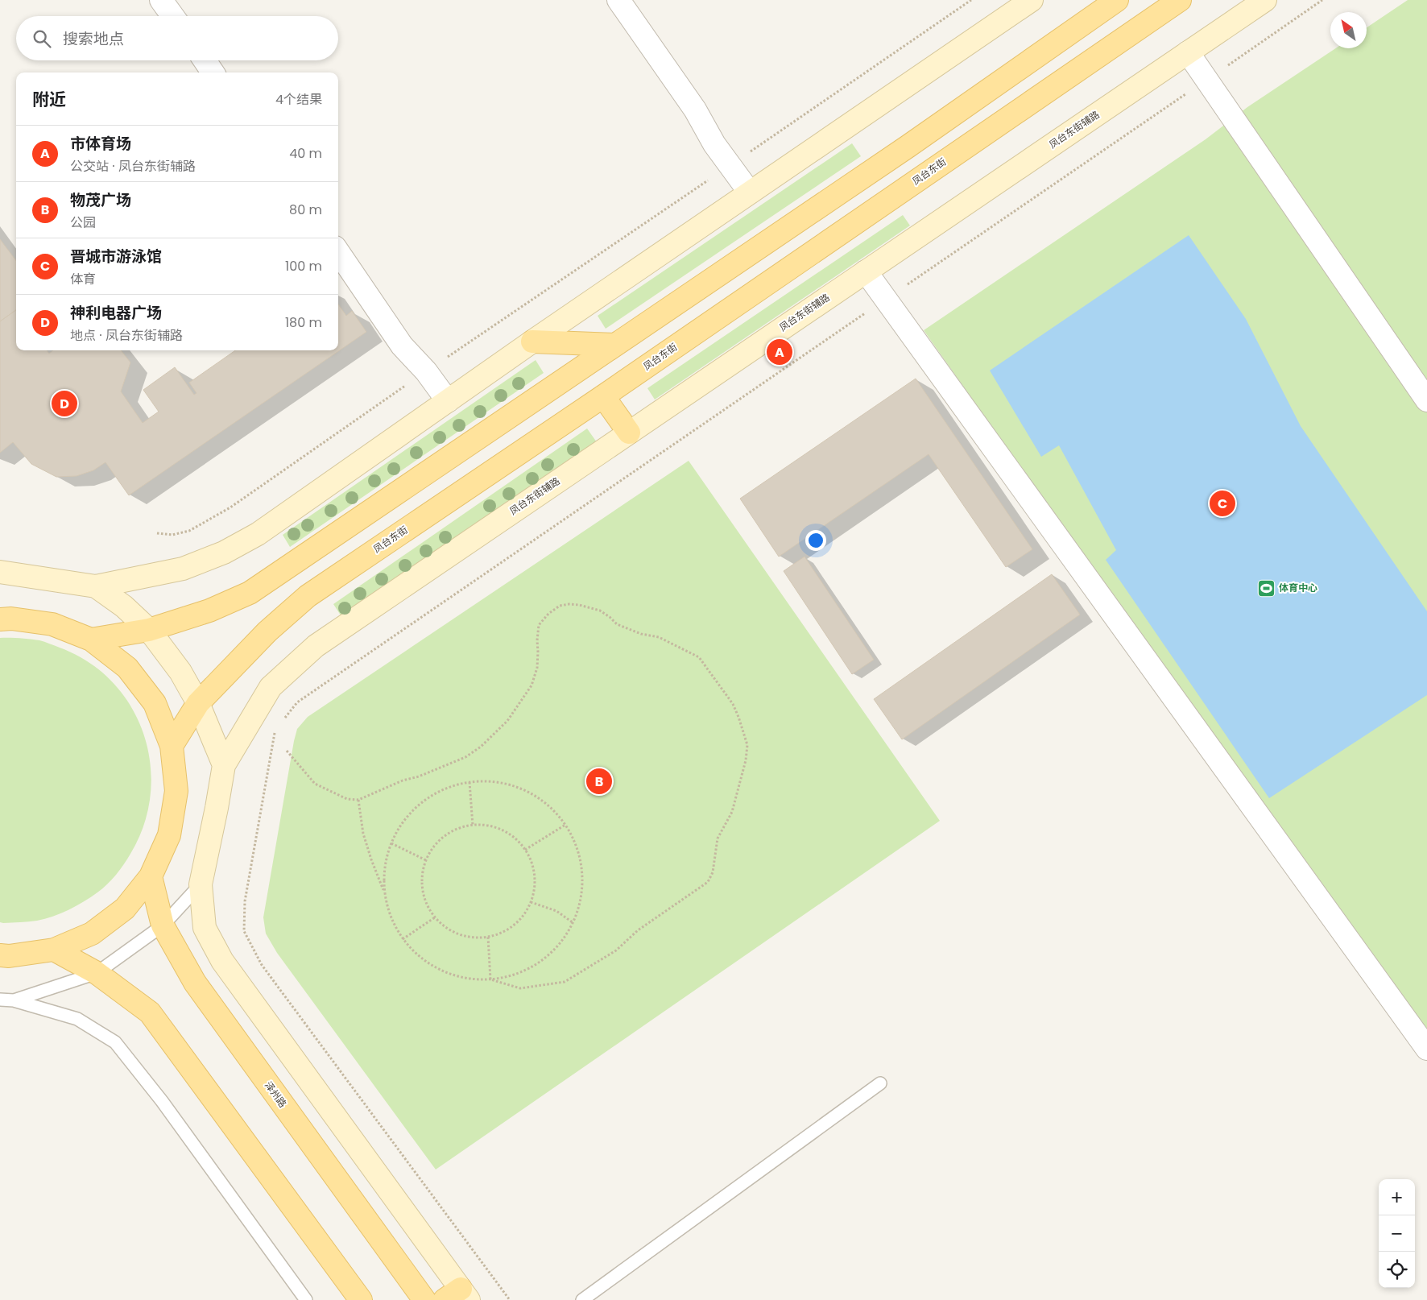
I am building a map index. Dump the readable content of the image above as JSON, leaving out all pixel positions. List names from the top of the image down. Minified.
{"streets":{"main road":["凤台东街辅路","凤台东街","泽州路"]},"places":{"sports":["体育中心"]},"north":"top left","page":{"search":"搜索地点","heading":["附近","4个结果"],"list":[{"mark":"A","name":"市体育场","note":"公交站 · 凤台东街辅路","value":"40 m"},{"mark":"B","name":"物茂广场","note":"公园","value":"80 m"},{"mark":"C","name":"晋城市游泳馆","note":"体育","value":"100 m"},{"mark":"D","name":"神利电器广场","note":"地点 · 凤台东街辅路","value":"180 m"}],"pins":["A","D","C","B"],"map_buttons":["+","−"]}}
